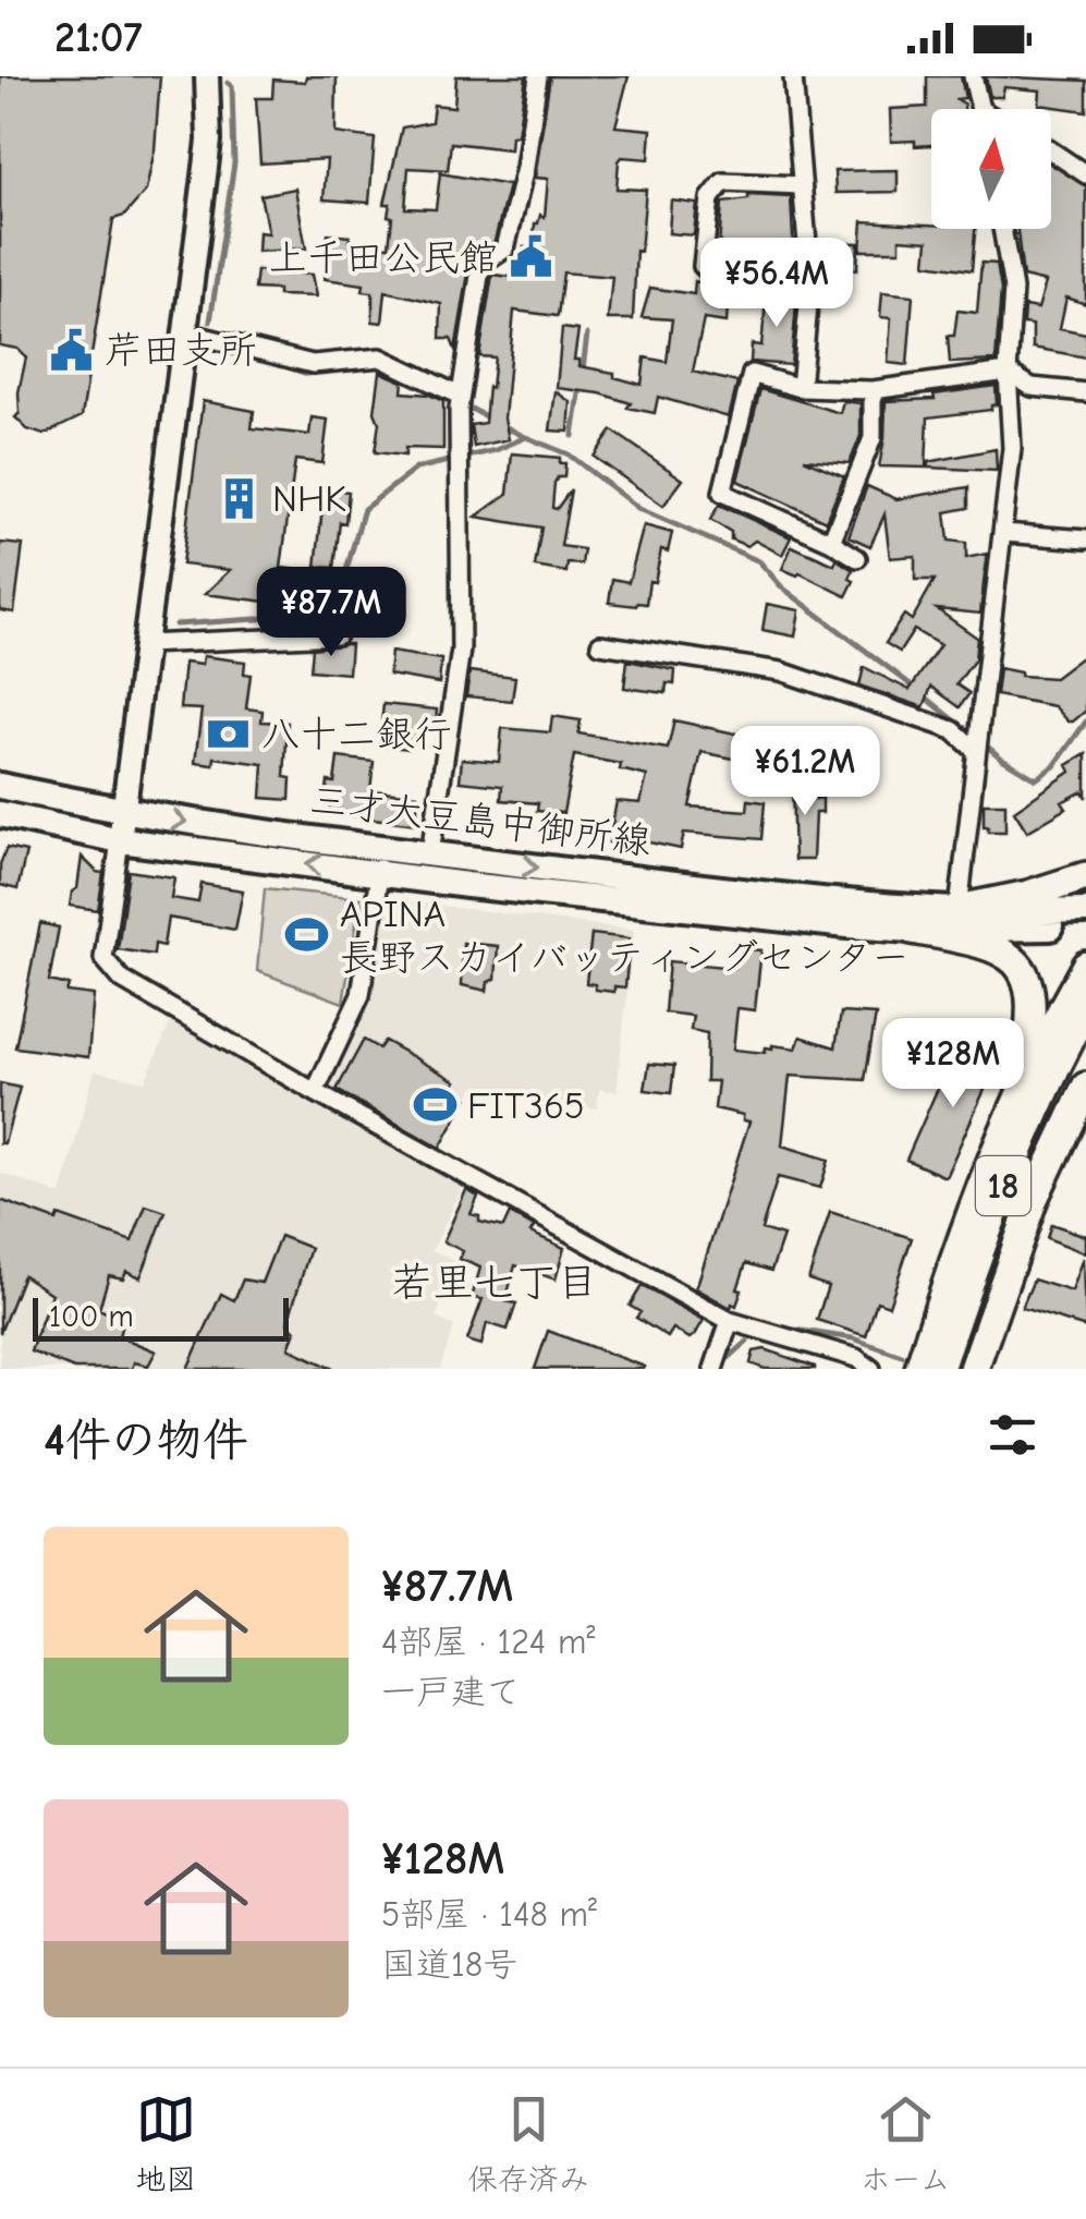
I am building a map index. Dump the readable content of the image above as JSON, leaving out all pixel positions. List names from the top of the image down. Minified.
{"streets":{"highway":["18"],"main road":["三才大豆島中御所線"]},"crossings":[["三才大豆島中御所線","18"]],"districts":["若里七丁目"],"places":{"public building":["上千田公民館","芹田支所"],"building":["NHK"],"bank":["八十二銀行"],"sports":["APINA 長野スカイバッティングセンター","FIT365"]},"scale_bar":"100 m","north":"top","page":{"status":"21:07","price":["¥56.4M","¥87.7M","¥61.2M","¥128M"],"scale":"100 m","heading":"4件の物件","list":[{"name":"¥87.7M","note":"4部屋 · 124 m² · 一戸建て"},{"name":"¥128M","note":"5部屋 · 148 m² · 国道18号"}],"tabs":["地図","保存済み","ホーム"]}}
